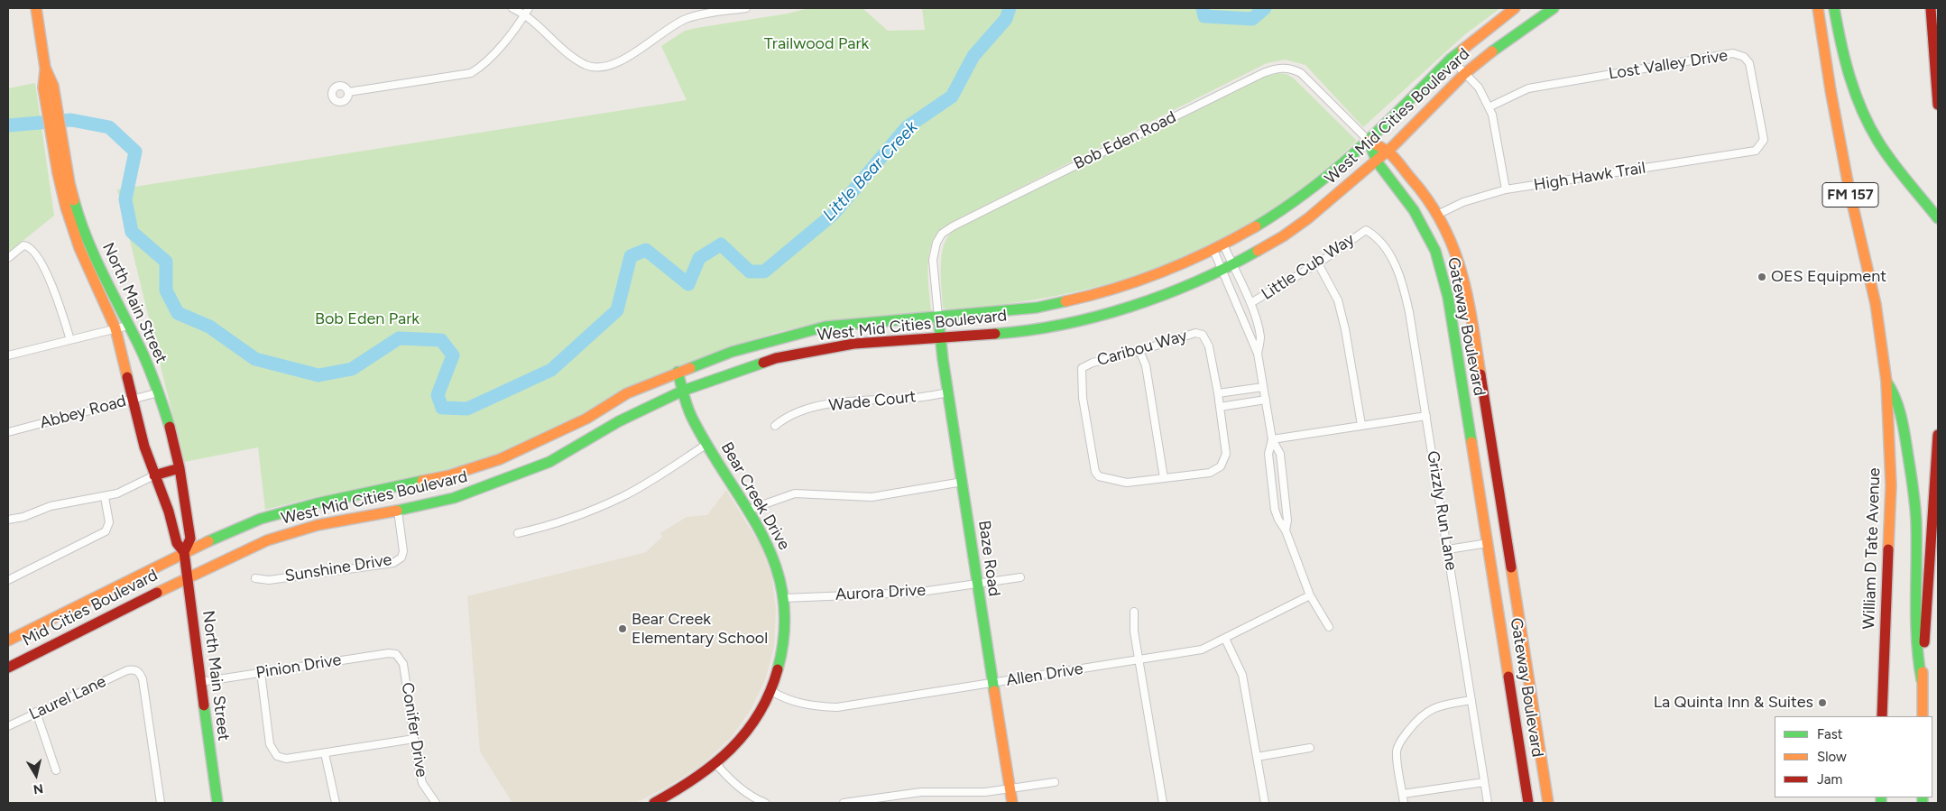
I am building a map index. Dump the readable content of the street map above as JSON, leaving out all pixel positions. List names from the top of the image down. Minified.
{"streets":{"main road":["West Mid Cities Boulevard","FM 157","North Main Street","Gateway Boulevard","Bear Creek Drive","William D Tate Avenue","Baze Road","Mid Cities Boulevard"],"street":["Lost Valley Drive","Bob Eden Road","High Hawk Trail","Little Cub Way","Caribou Way","Wade Court","Abbey Road","Grizzly Run Lane","Sunshine Drive","Aurora Drive","Pinion Drive","Allen Drive","Laurel Lane","Conifer Drive"]},"crossings":[["Lost Valley Drive","High Hawk Trail"],["West Mid Cities Boulevard","Bob Eden Road"],["West Mid Cities Boulevard","North Main Street"],["West Mid Cities Boulevard","Gateway Boulevard"],["West Mid Cities Boulevard","Bear Creek Drive"],["West Mid Cities Boulevard","Baze Road"],["West Mid Cities Boulevard","Sunshine Drive"],["West Mid Cities Boulevard","Mid Cities Boulevard"],["Bob Eden Road","Gateway Boulevard"],["Bob Eden Road","Baze Road"],["High Hawk Trail","Gateway Boulevard"],["FM 157","William D Tate Avenue"],["Little Cub Way","Grizzly Run Lane"],["North Main Street","Abbey Road"],["North Main Street","Mid Cities Boulevard"],["North Main Street","Pinion Drive"],["Wade Court","Baze Road"],["Bear Creek Drive","Aurora Drive"],["Bear Creek Drive","Allen Drive"],["Baze Road","Aurora Drive"],["Baze Road","Allen Drive"],["Pinion Drive","Conifer Drive"]],"water":["Little Bear Creek"],"parks":["Trailwood Park","Bob Eden Park"],"places":["OES Equipment","Bear Creek Elementary School","La Quinta Inn & Suites"],"legend":["Fast","Slow","Jam"],"north":"bottom"}
